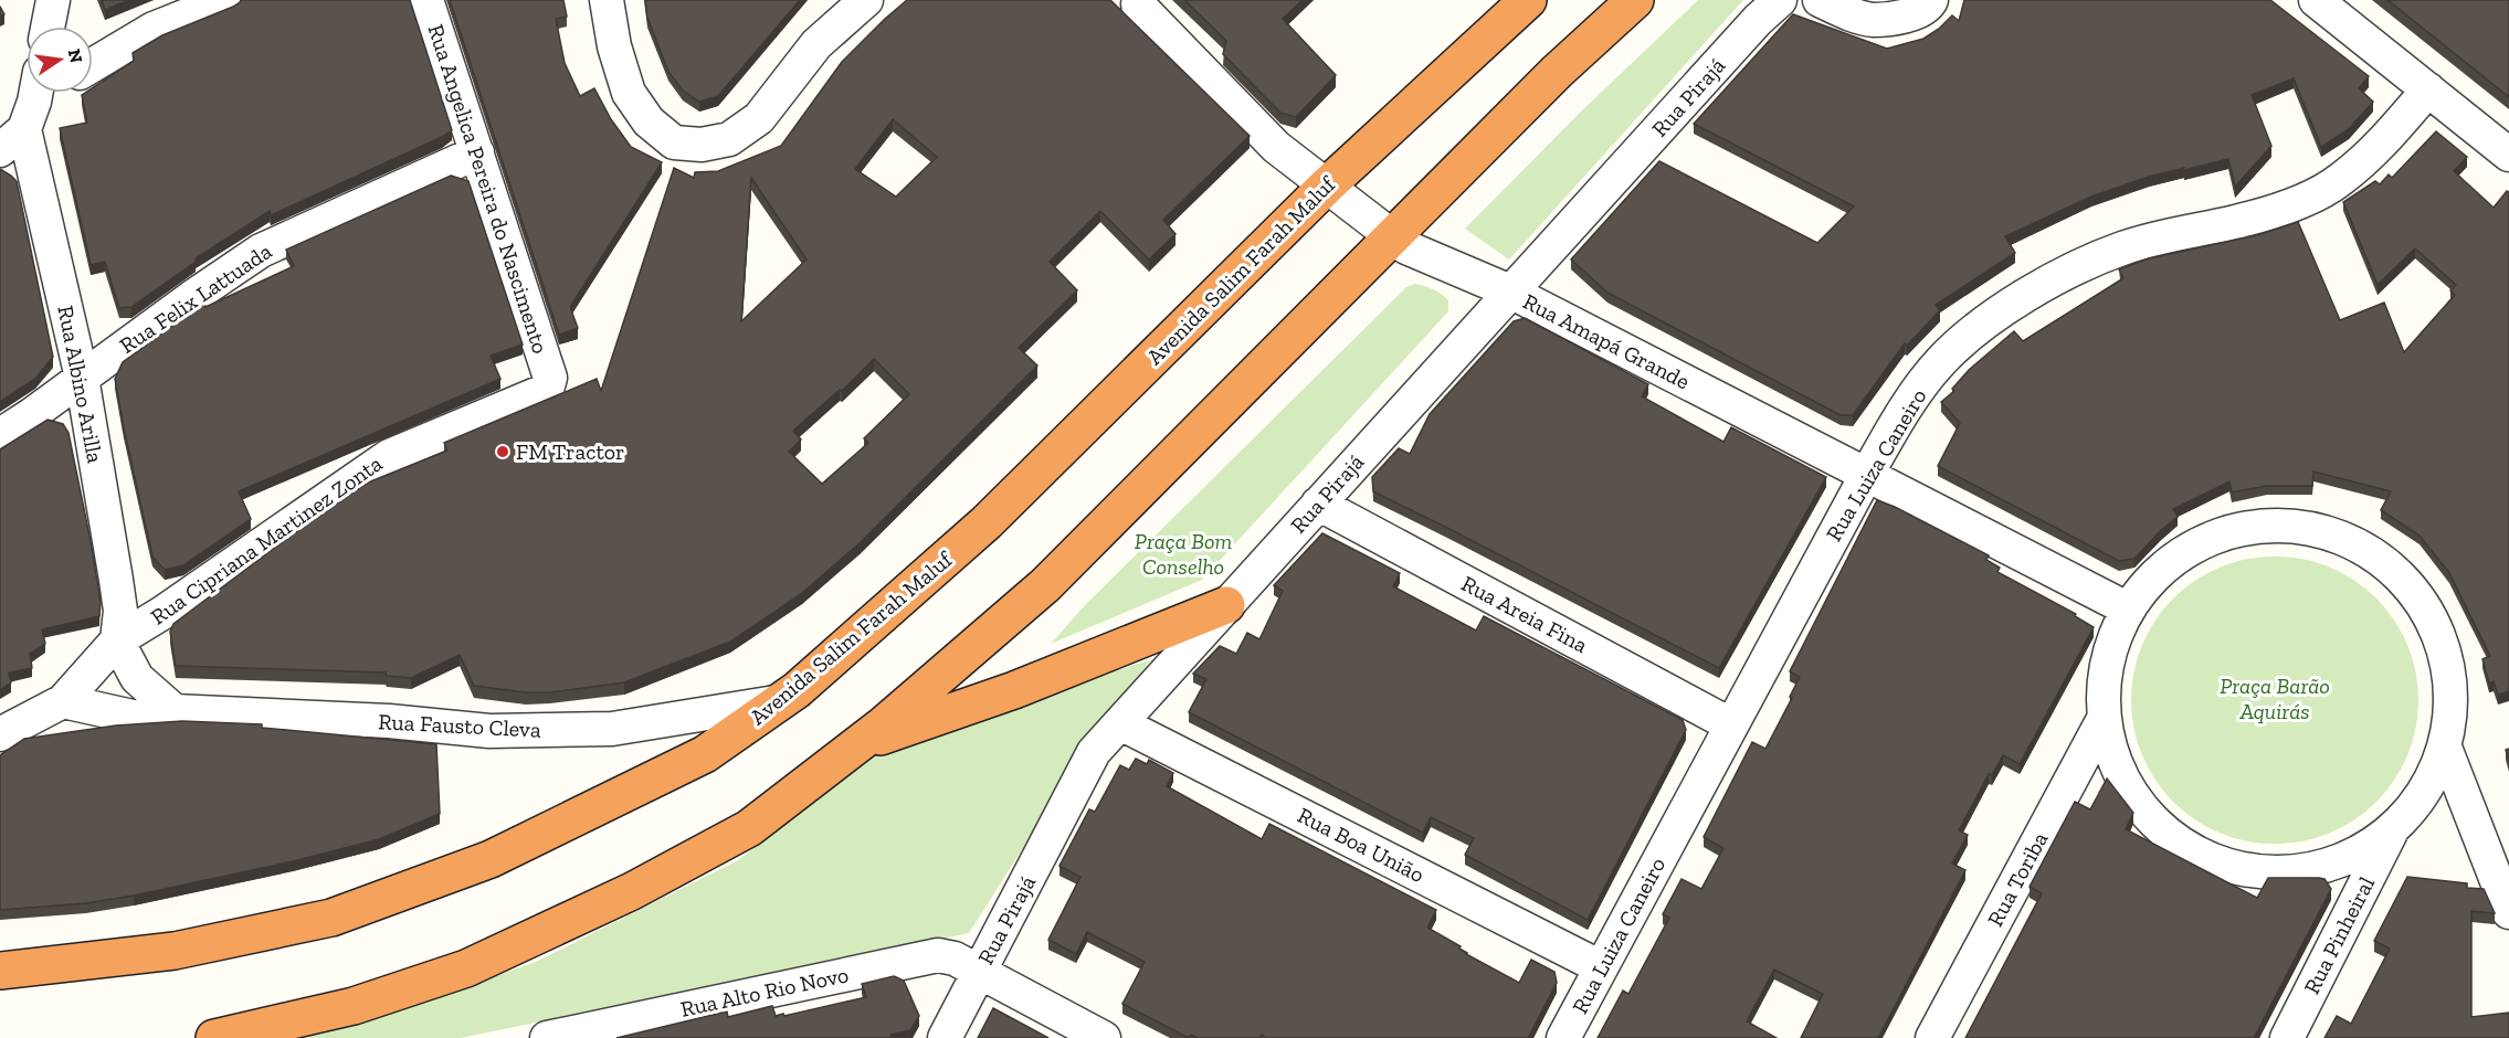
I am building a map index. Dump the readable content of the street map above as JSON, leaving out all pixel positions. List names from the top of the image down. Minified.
{"streets":{"highway":["Avenida Salim Farah Maluf"],"street":["Rua Pirajá","Rua Angelica Pereira do Nascimento","Rua Felix Lattuada","Rua Amapá Grande","Rua Albino Arilla","Rua Luiza Caneiro","Rua Cipriana Martinez Zonta","Rua Areia Fina","Rua Fausto Cleva","Rua Boa União","Rua Toriba","Rua Pinheiral","Rua Alto Rio Novo"]},"crossings":[["Rua Pirajá","Rua Amapá Grande"],["Rua Pirajá","Rua Areia Fina"],["Rua Pirajá","Rua Boa União"],["Rua Pirajá","Rua Alto Rio Novo"],["Rua Angelica Pereira do Nascimento","Rua Felix Lattuada"],["Rua Angelica Pereira do Nascimento","Rua Cipriana Martinez Zonta"],["Avenida Salim Farah Maluf","Rua Amapá Grande"],["Avenida Salim Farah Maluf","Rua Fausto Cleva"],["Rua Felix Lattuada","Rua Albino Arilla"],["Rua Amapá Grande","Rua Luiza Caneiro"],["Rua Albino Arilla","Rua Cipriana Martinez Zonta"],["Rua Luiza Caneiro","Rua Areia Fina"],["Rua Luiza Caneiro","Rua Boa União"],["Rua Cipriana Martinez Zonta","Rua Fausto Cleva"]],"parks":["Praça Bom Conselho","Praça Barão Aquirás"],"places":["FM Tractor"],"north":"right"}
